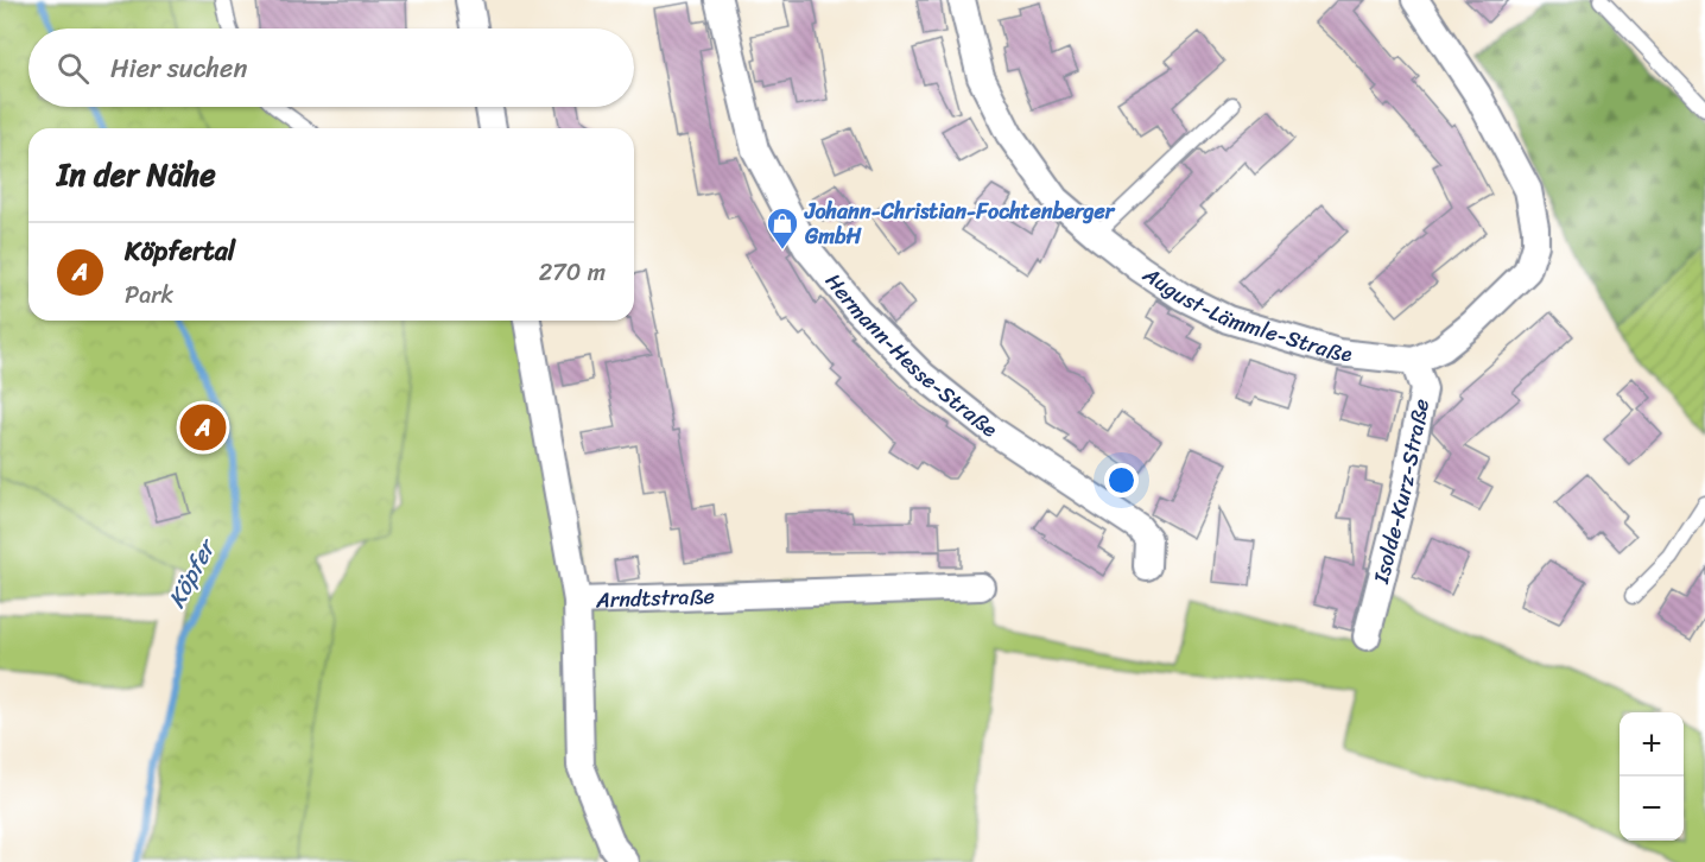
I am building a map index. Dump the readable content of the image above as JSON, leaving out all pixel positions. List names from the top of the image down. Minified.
{"streets":{"street":["August-Lämmle-Straße","Hermann-Hesse-Straße","Isolde-Kurz-Straße","Arndtstraße"]},"crossings":[["August-Lämmle-Straße","Isolde-Kurz-Straße"]],"water":["Köpfer"],"places":{"shop":["Johann-Christian-Fochtenberger GmbH"]},"page":{"search":"Hier suchen","heading":"In der Nähe","list":[{"mark":"A","name":"Köpfertal","note":"Park","value":"270 m"}],"pins":"A","map_buttons":["+","−"]}}
